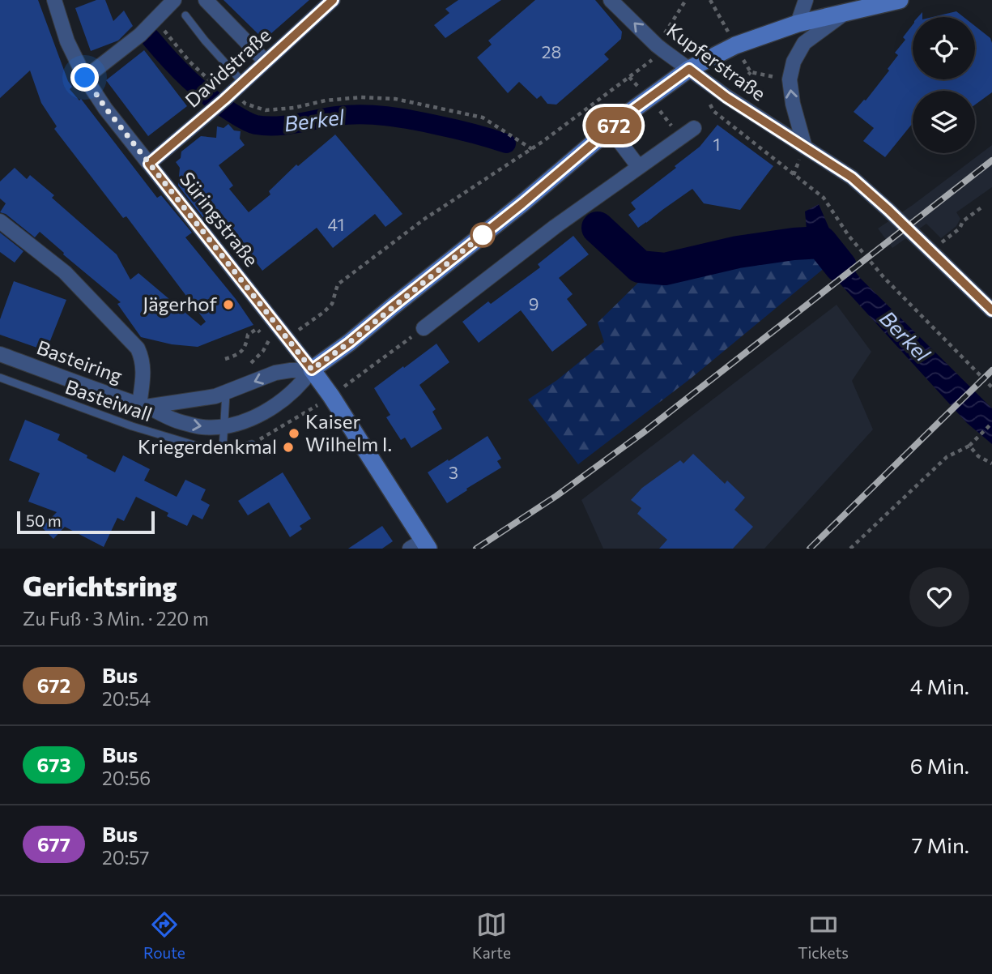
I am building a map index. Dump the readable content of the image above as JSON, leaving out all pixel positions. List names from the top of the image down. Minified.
{"streets":{"street":["Kupferstraße","Davidstraße","Süringstraße","Basteiring"],"lane":["Basteiwall"]},"crossings":[["Davidstraße","Süringstraße"],["Süringstraße","Basteiring"]],"water":["Berkel"],"places":["Jägerhof","Kaiser Wilhelm I.","Kriegerdenkmal"],"lines":["bus line 672"],"house_numbers":["28","1","41","9","3"],"scale_bar":"50 m","page":{"on_map":"672","scale":"50 m","heading":["Gerichtsring","Zu Fuß · 3 Min. · 220 m"],"list":[{"mark":"672","name":"Bus","note":"20:54","value":"4 Min."},{"mark":"673","name":"Bus","note":"20:56","value":"6 Min."},{"mark":"677","name":"Bus","note":"20:57","value":"7 Min."}],"tabs":["Route","Karte","Tickets"]}}
